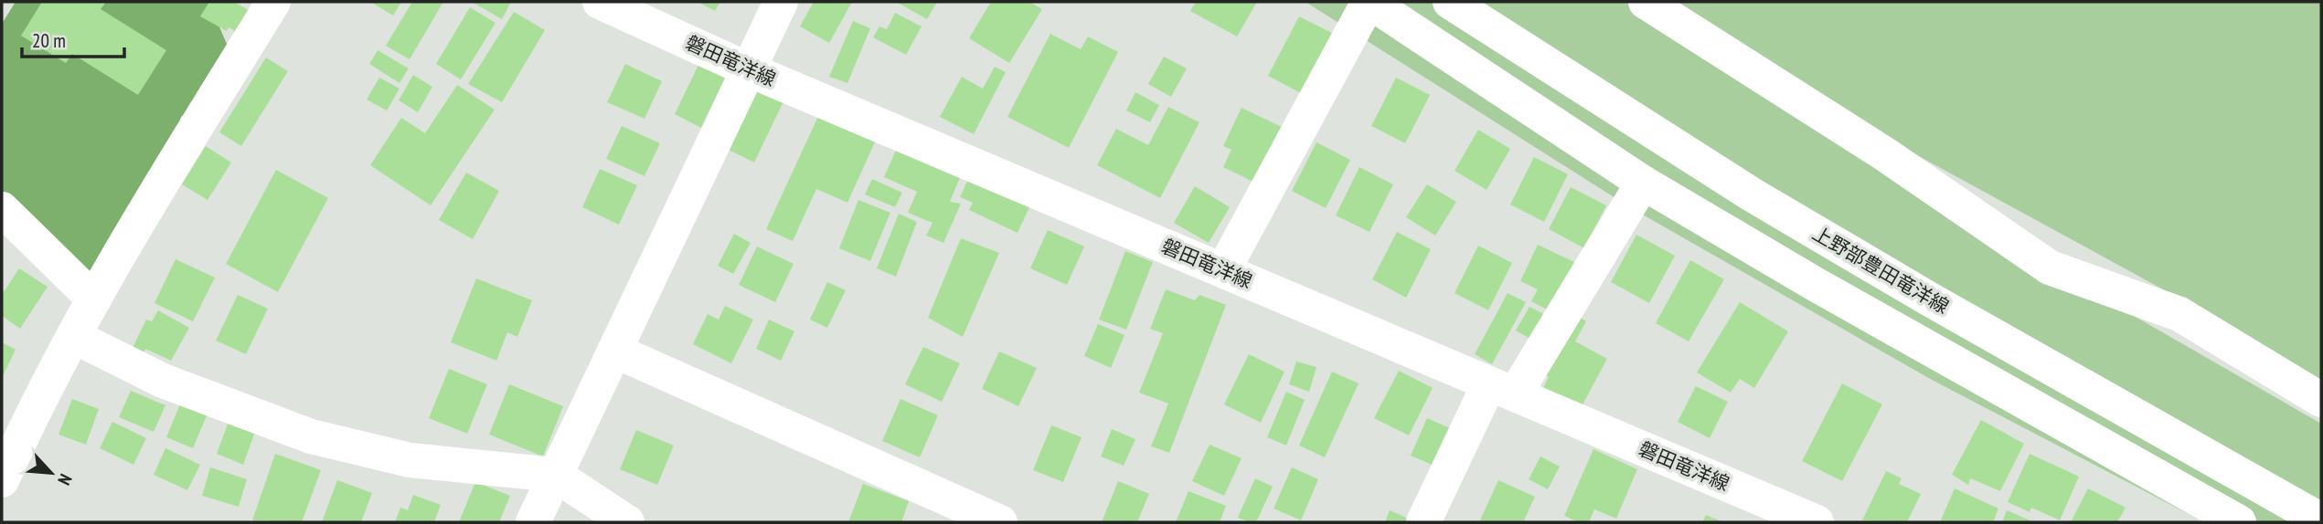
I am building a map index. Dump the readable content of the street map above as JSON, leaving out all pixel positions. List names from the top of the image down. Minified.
{"streets":{"street":["磐田竜洋線","上野部豊田竜洋線"]},"scale_bar":"20 m","north":"bottom right"}
